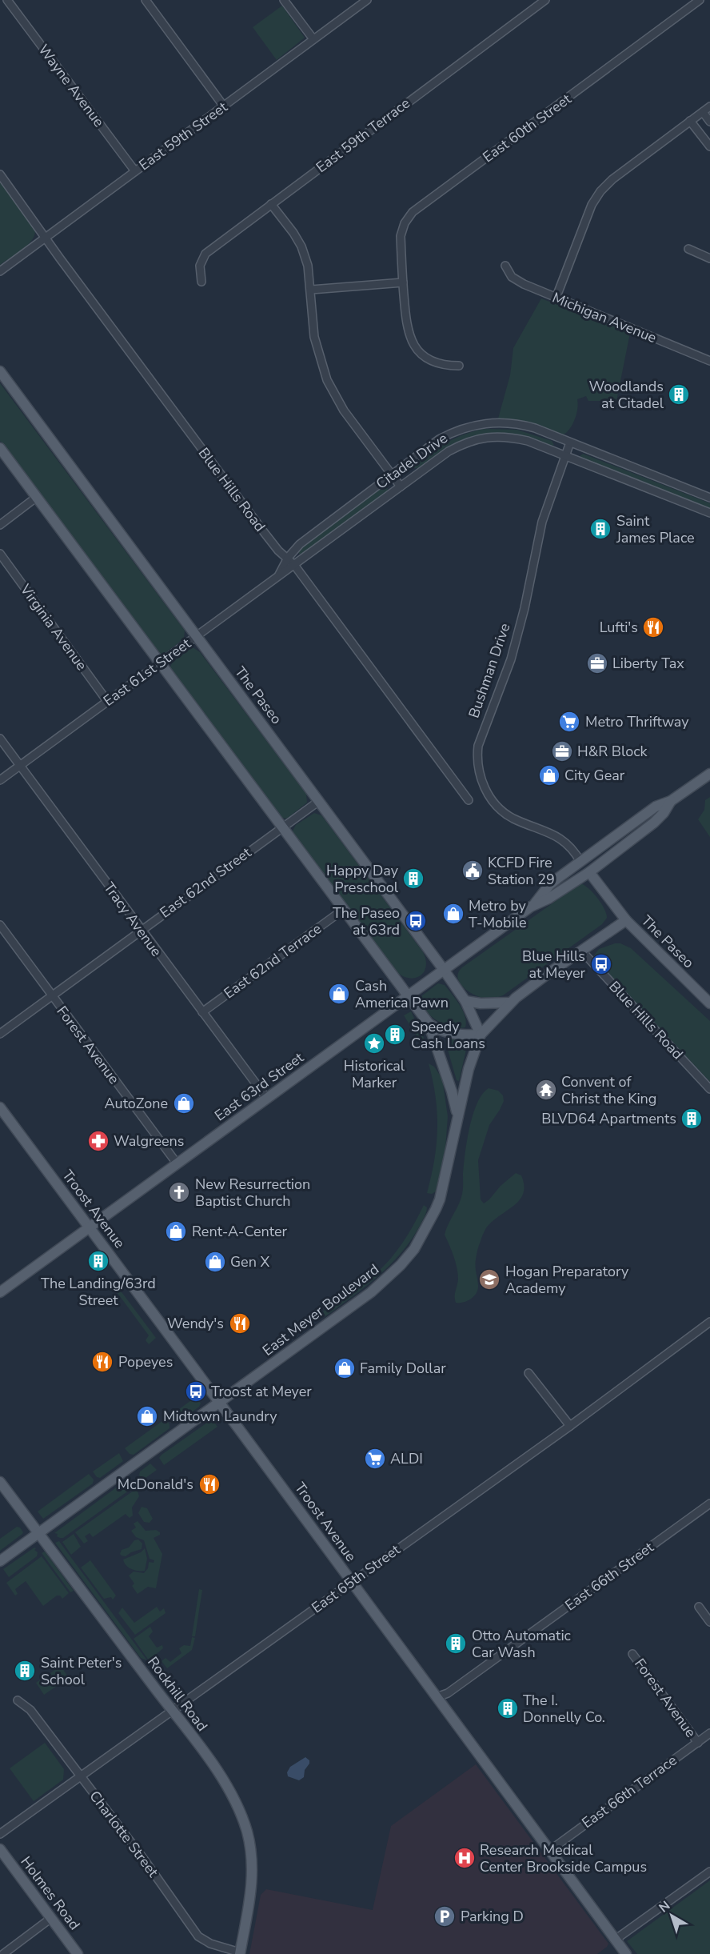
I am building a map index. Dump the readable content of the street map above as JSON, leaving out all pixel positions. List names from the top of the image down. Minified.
{"streets":{"main road":["The Paseo","East 63rd Street","Troost Avenue","East Meyer Boulevard","Rockhill Road","Holmes Road"],"street":["Wayne Avenue","East 60th Street","East 59th Terrace","East 59th Street","Michigan Avenue","Citadel Drive","Blue Hills Road","Virginia Avenue","Bushman Drive","East 61st Street","East 62nd Street","Tracy Avenue","East 62nd Terrace","Forest Avenue","East 66th Street","East 65th Street","East 66th Terrace","Charlotte Street"]},"crossings":[["Wayne Avenue","East 59th Street"],["East 59th Street","Blue Hills Road"],["Citadel Drive","Blue Hills Road"],["Citadel Drive","Bushman Drive"],["Citadel Drive","East 61st Street"],["Blue Hills Road","East 61st Street"],["Blue Hills Road","East Meyer Boulevard"],["Virginia Avenue","East 61st Street"],["Bushman Drive","East 63rd Street"],["East 61st Street","The Paseo"],["East 61st Street","Tracy Avenue"],["The Paseo","East 62nd Street"],["The Paseo","East 63rd Street"],["The Paseo","East Meyer Boulevard"],["East 62nd Street","Tracy Avenue"],["East 62nd Street","Forest Avenue"],["Tracy Avenue","East 62nd Terrace"],["Tracy Avenue","East 63rd Street"],["Forest Avenue","East 63rd Street"],["Forest Avenue","East 66th Terrace"],["East 63rd Street","Troost Avenue"],["Troost Avenue","East Meyer Boulevard"],["Troost Avenue","East 66th Street"],["Troost Avenue","East 65th Street"],["Troost Avenue","East 66th Terrace"],["East Meyer Boulevard","Rockhill Road"],["East 65th Street","Rockhill Road"],["East 65th Street","Charlotte Street"],["Rockhill Road","Charlotte Street"]],"places":{"building":["Woodlands at Citadel","Saint James Place","Happy Day Preschool","Speedy Cash Loans","BLVD64 Apartments","The Landing/63rd Street","Otto Automatic Car Wash","Saint Peter's School","The I. Donnelly Co."],"restaurant":["Lufti's","Wendy's","Popeyes","McDonald's"],"office":["Liberty Tax","H&R Block"],"supermarket":["Metro Thriftway","ALDI"],"shop":["City Gear","Metro by T-Mobile","Cash America Pawn","AutoZone","Rent-A-Center","Gen X","Family Dollar","Midtown Laundry"],"public building":["KCFD Fire Station 29"],"bus stop":["The Paseo at 63rd","Blue Hills at Meyer","Troost at Meyer"],"place":["Historical Marker"],"temple":["Convent of Christ the King"],"pharmacy":["Walgreens"],"church":["New Resurrection Baptist Church"],"school or university":["Hogan Preparatory Academy"],"hospital":["Research Medical Center Brookside Campus"],"parking":["Parking D"]},"north":"top left"}
